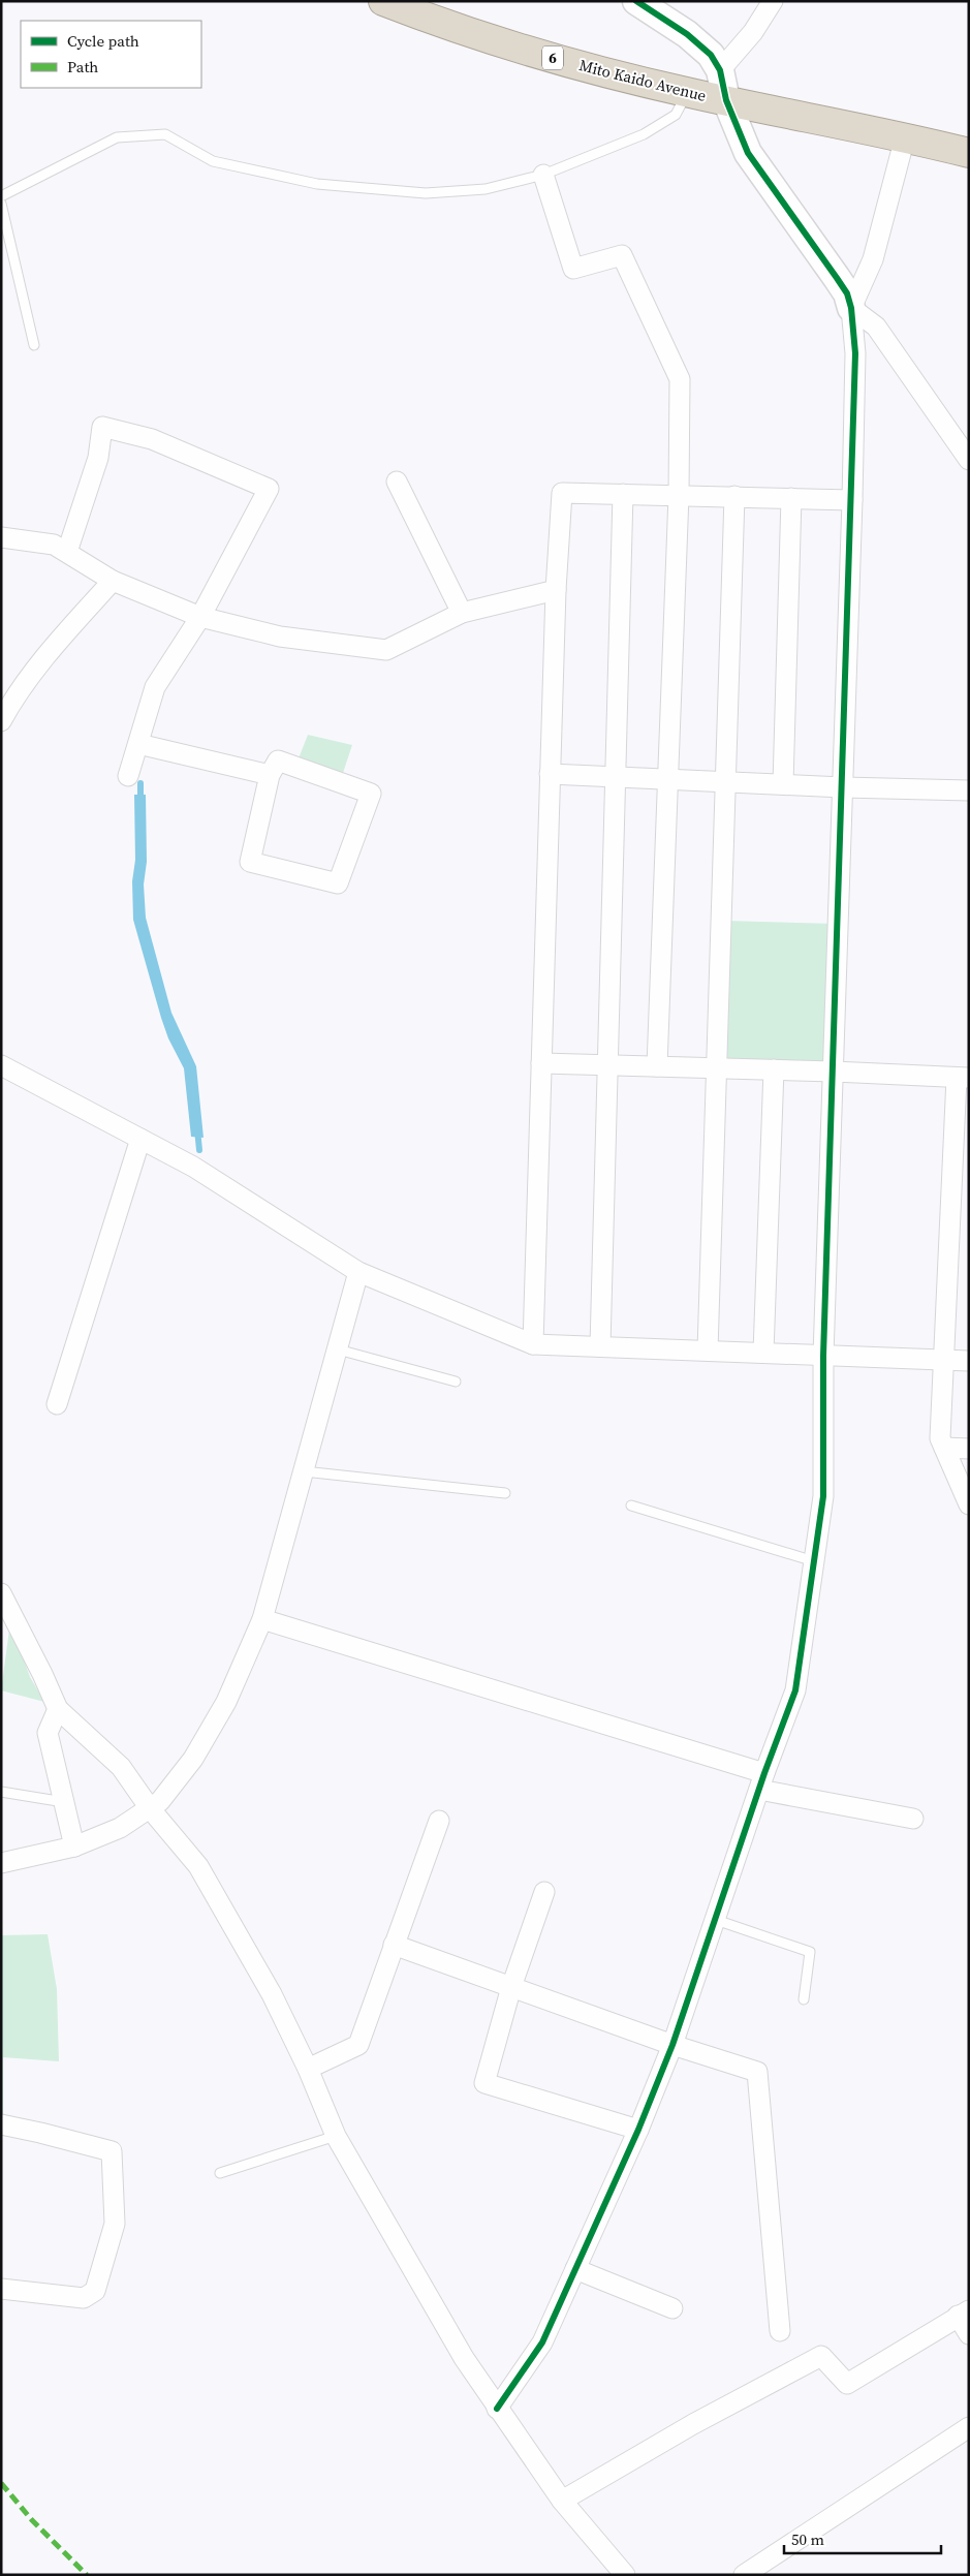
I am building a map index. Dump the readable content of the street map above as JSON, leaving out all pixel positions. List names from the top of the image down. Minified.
{"streets":{"highway":["6","Mito Kaido Avenue"]},"legend":["Cycle path","Path"],"scale_bar":"50 m"}
